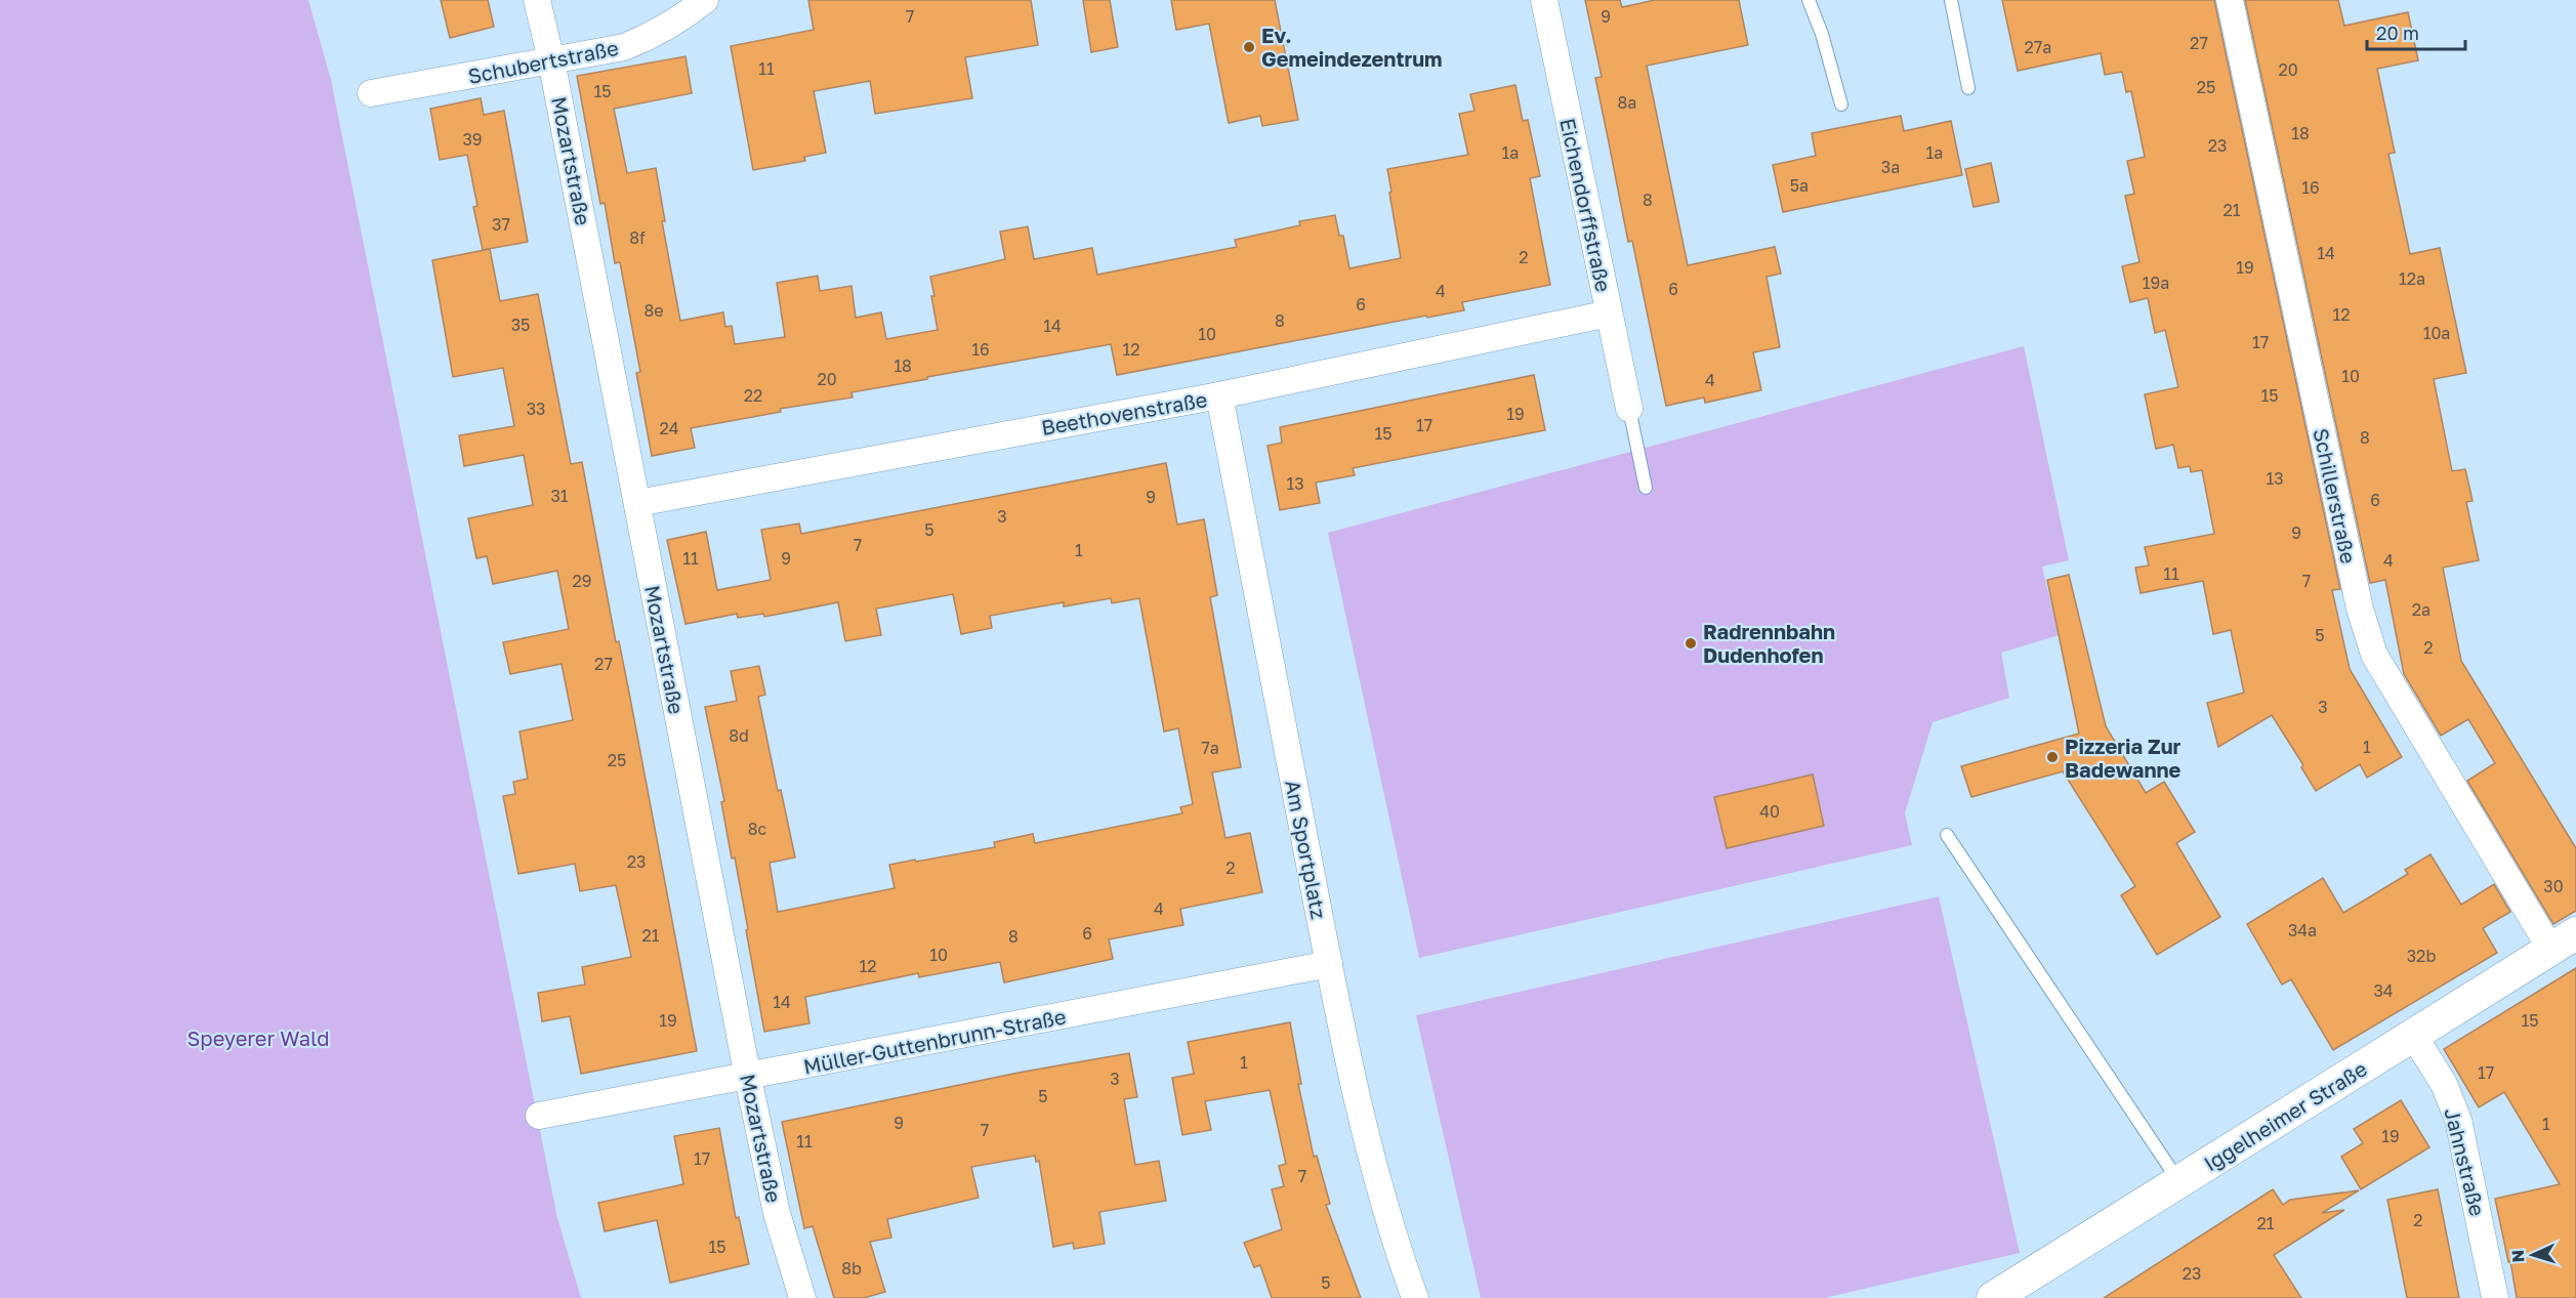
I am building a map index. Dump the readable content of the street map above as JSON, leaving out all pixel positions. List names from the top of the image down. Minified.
{"streets":{"street":["Schubertstraße","Mozartstraße","Eichendorffstraße","Beethovenstraße","Schillerstraße","Am Sportplatz","Müller-Guttenbrunn-Straße","Iggelheimer Straße","Jahnstraße"]},"crossings":[["Schubertstraße","Mozartstraße"],["Mozartstraße","Beethovenstraße"],["Mozartstraße","Müller-Guttenbrunn-Straße"],["Eichendorffstraße","Beethovenstraße"],["Beethovenstraße","Am Sportplatz"],["Schillerstraße","Iggelheimer Straße"],["Am Sportplatz","Müller-Guttenbrunn-Straße"],["Iggelheimer Straße","Jahnstraße"]],"parks":["Speyerer Wald"],"places":["Ev. Gemeindezentrum","Radrennbahn Dudenhofen","Pizzeria Zur Badewanne"],"house_numbers":["7","9","27","27a","11","20","25","15","8a","18","39","23","1a","1a","3a","5a","16","8","21","37","8f","14","2","19","12a","19a","6","4","6","8e","12","8","35","14","10a","10","17","16","12","18","10","20","4","22","15","33","19","17","24","15","8","13","13","31","9","6","3","5","9","7","1","11","9","4","11","29","7","2a","5","2","27","3","8d","1","7a","25","40","8c","23","2","30","4","34a","6","21","8","10","32b","12","34","14","19","15","1","17","3","5","9","1","7","19","11","17","7","2","21","15","8b","23","5"],"scale_bar":"20 m","north":"left"}
